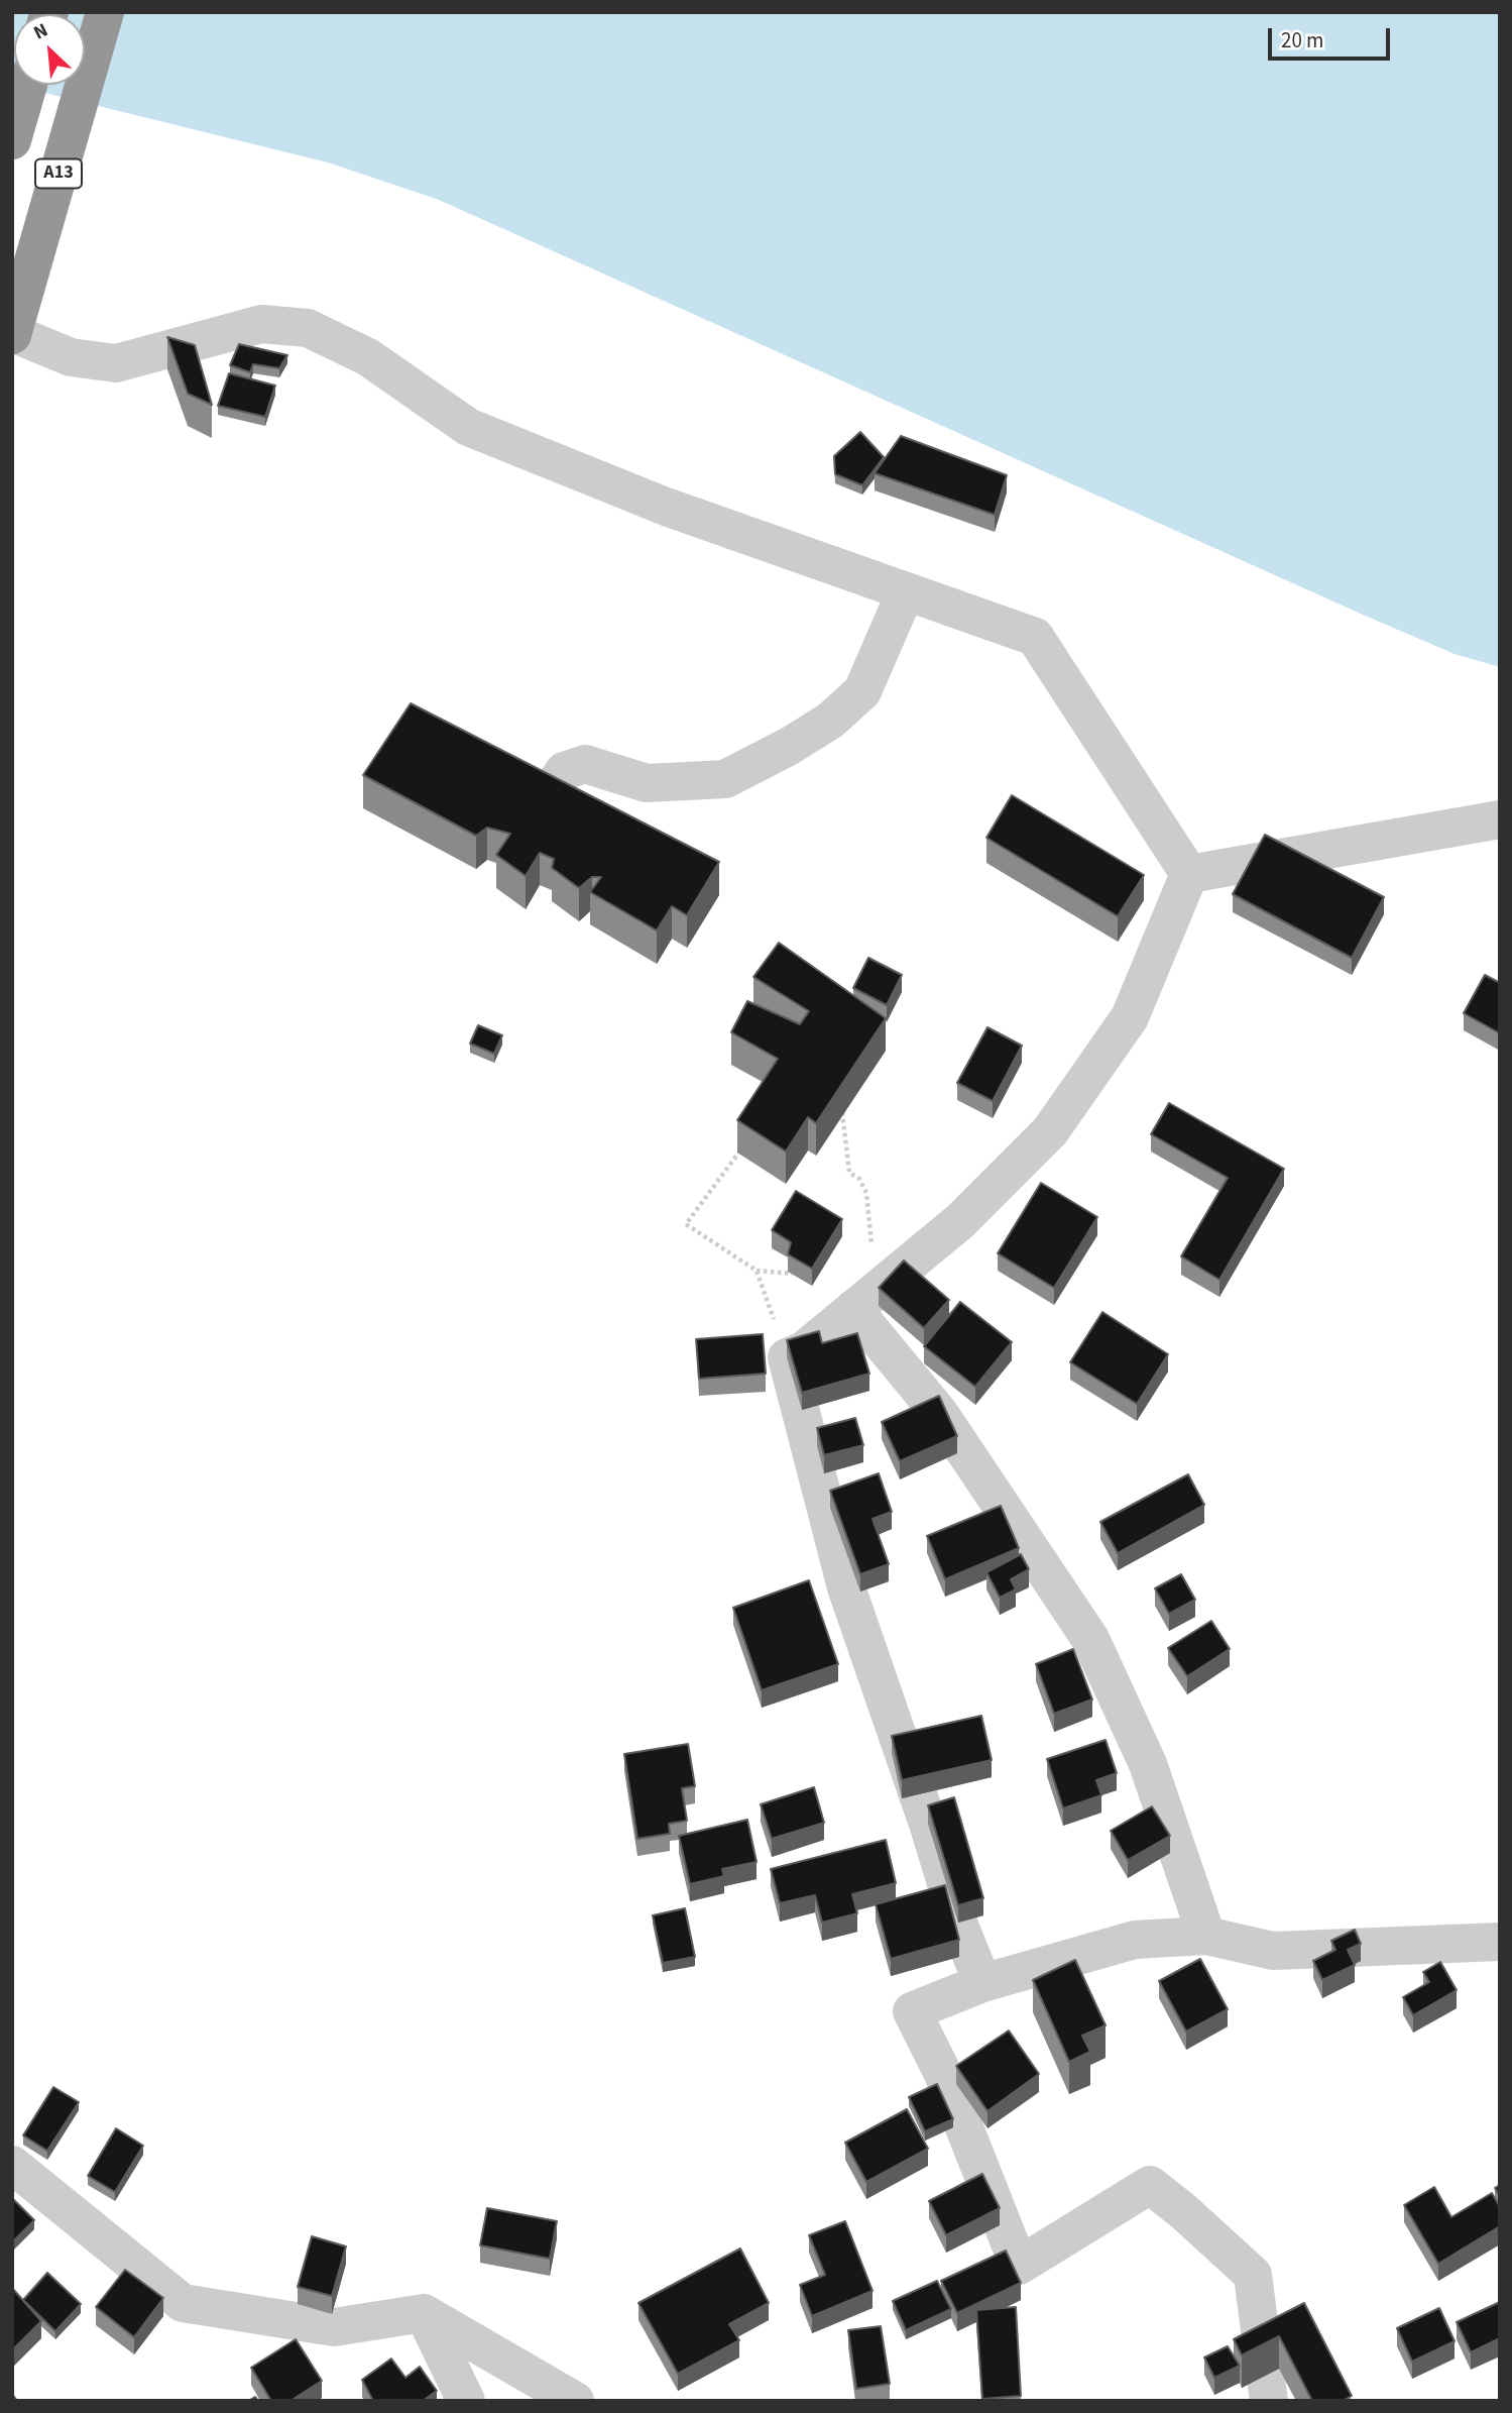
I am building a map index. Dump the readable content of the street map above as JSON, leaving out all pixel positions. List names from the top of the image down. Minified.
{"streets":{"highway":["A13"]},"scale_bar":"20 m","north":"top left"}
